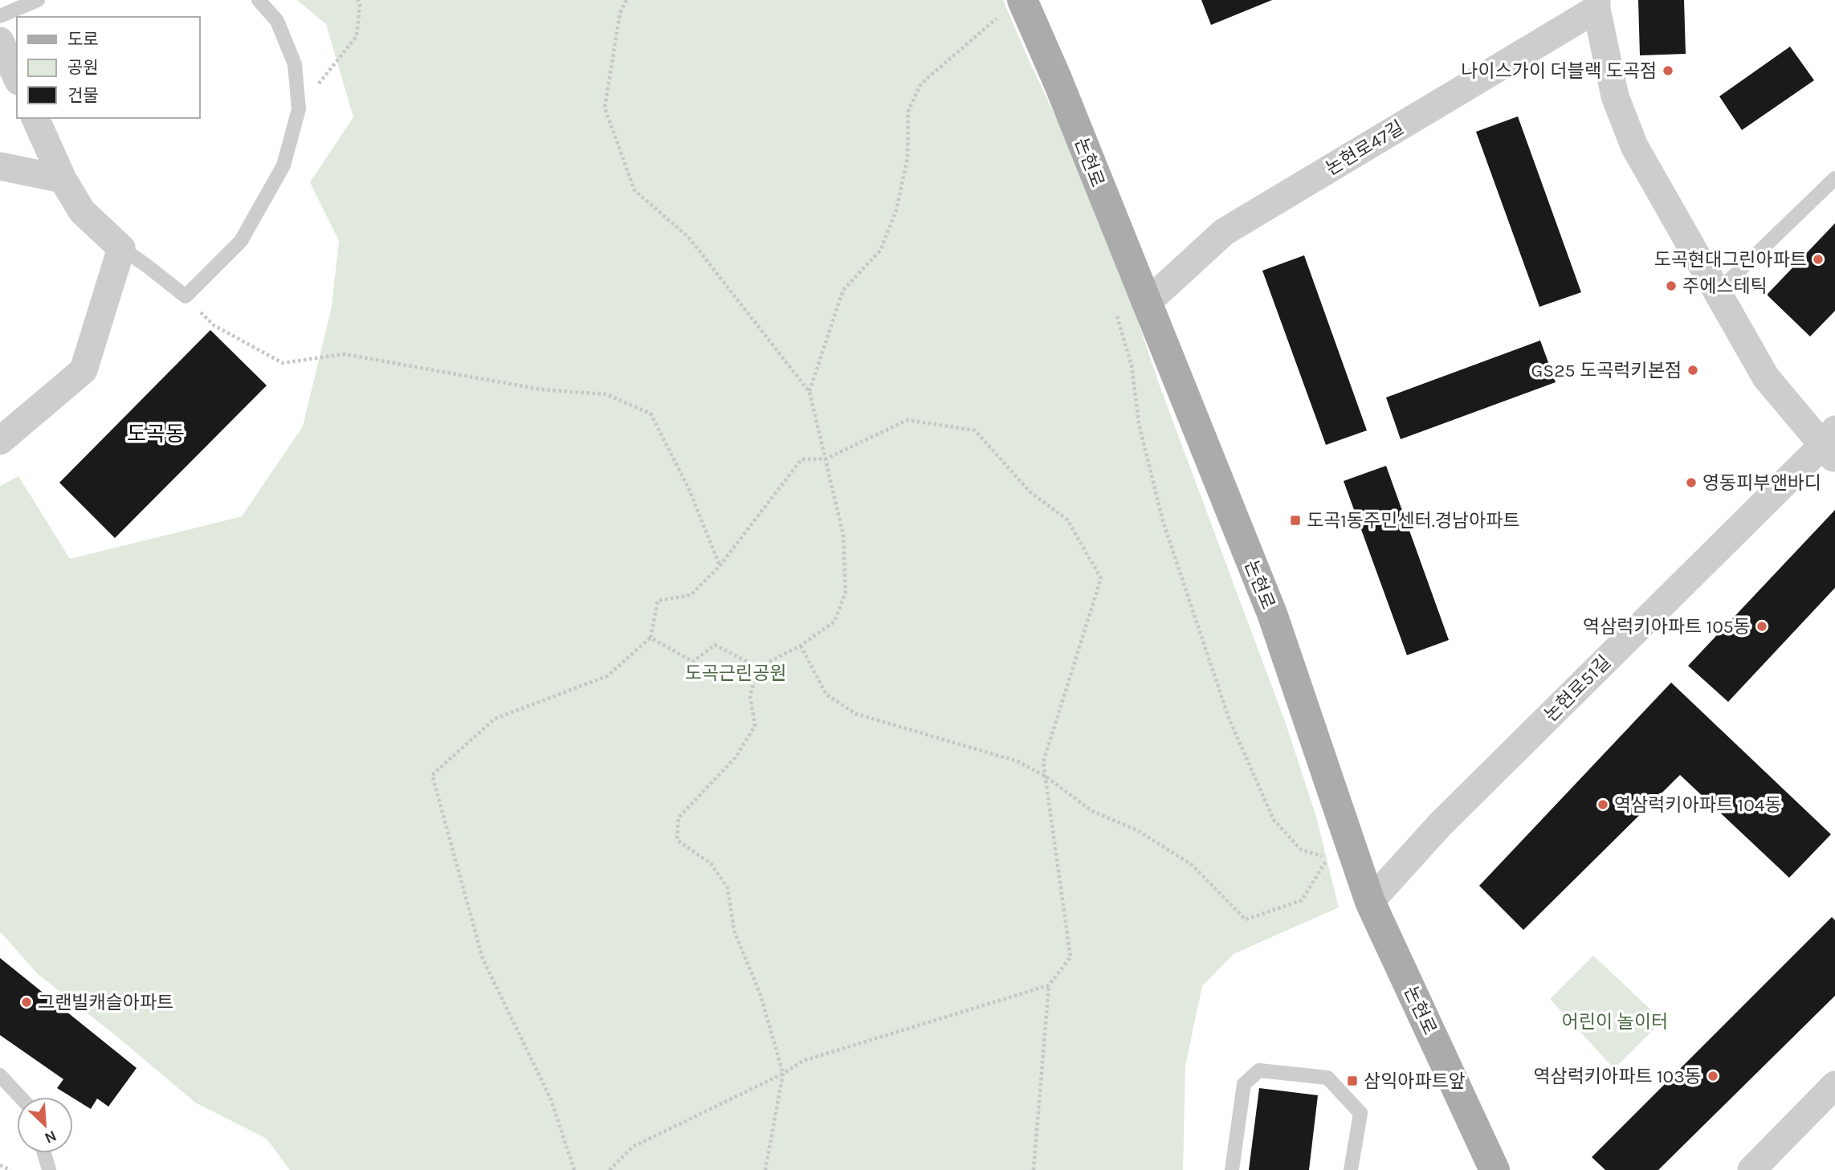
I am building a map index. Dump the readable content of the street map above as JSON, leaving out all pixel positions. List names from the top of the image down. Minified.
{"streets":{"main road":["논현로"],"street":["논현로47길","논현로51길"]},"crossings":[["논현로47길","논현로"],["논현로","논현로51길"]],"districts":["도곡동"],"parks":["도곡근린공원","어린이 놀이터"],"places":{"other":["나이스가이 더블랙 도곡점","도곡현대그린아파트","주에스테틱","GS25 도곡럭키본점","영동피부앤바디","역삼럭키아파트 105동","역삼럭키아파트 104동","그랜빌캐슬아파트","역삼럭키아파트 103동"],"transit":["도곡1동주민센터.경남아파트","삼익아파트앞"]},"legend":["도로","공원","건물"],"north":"bottom right"}
